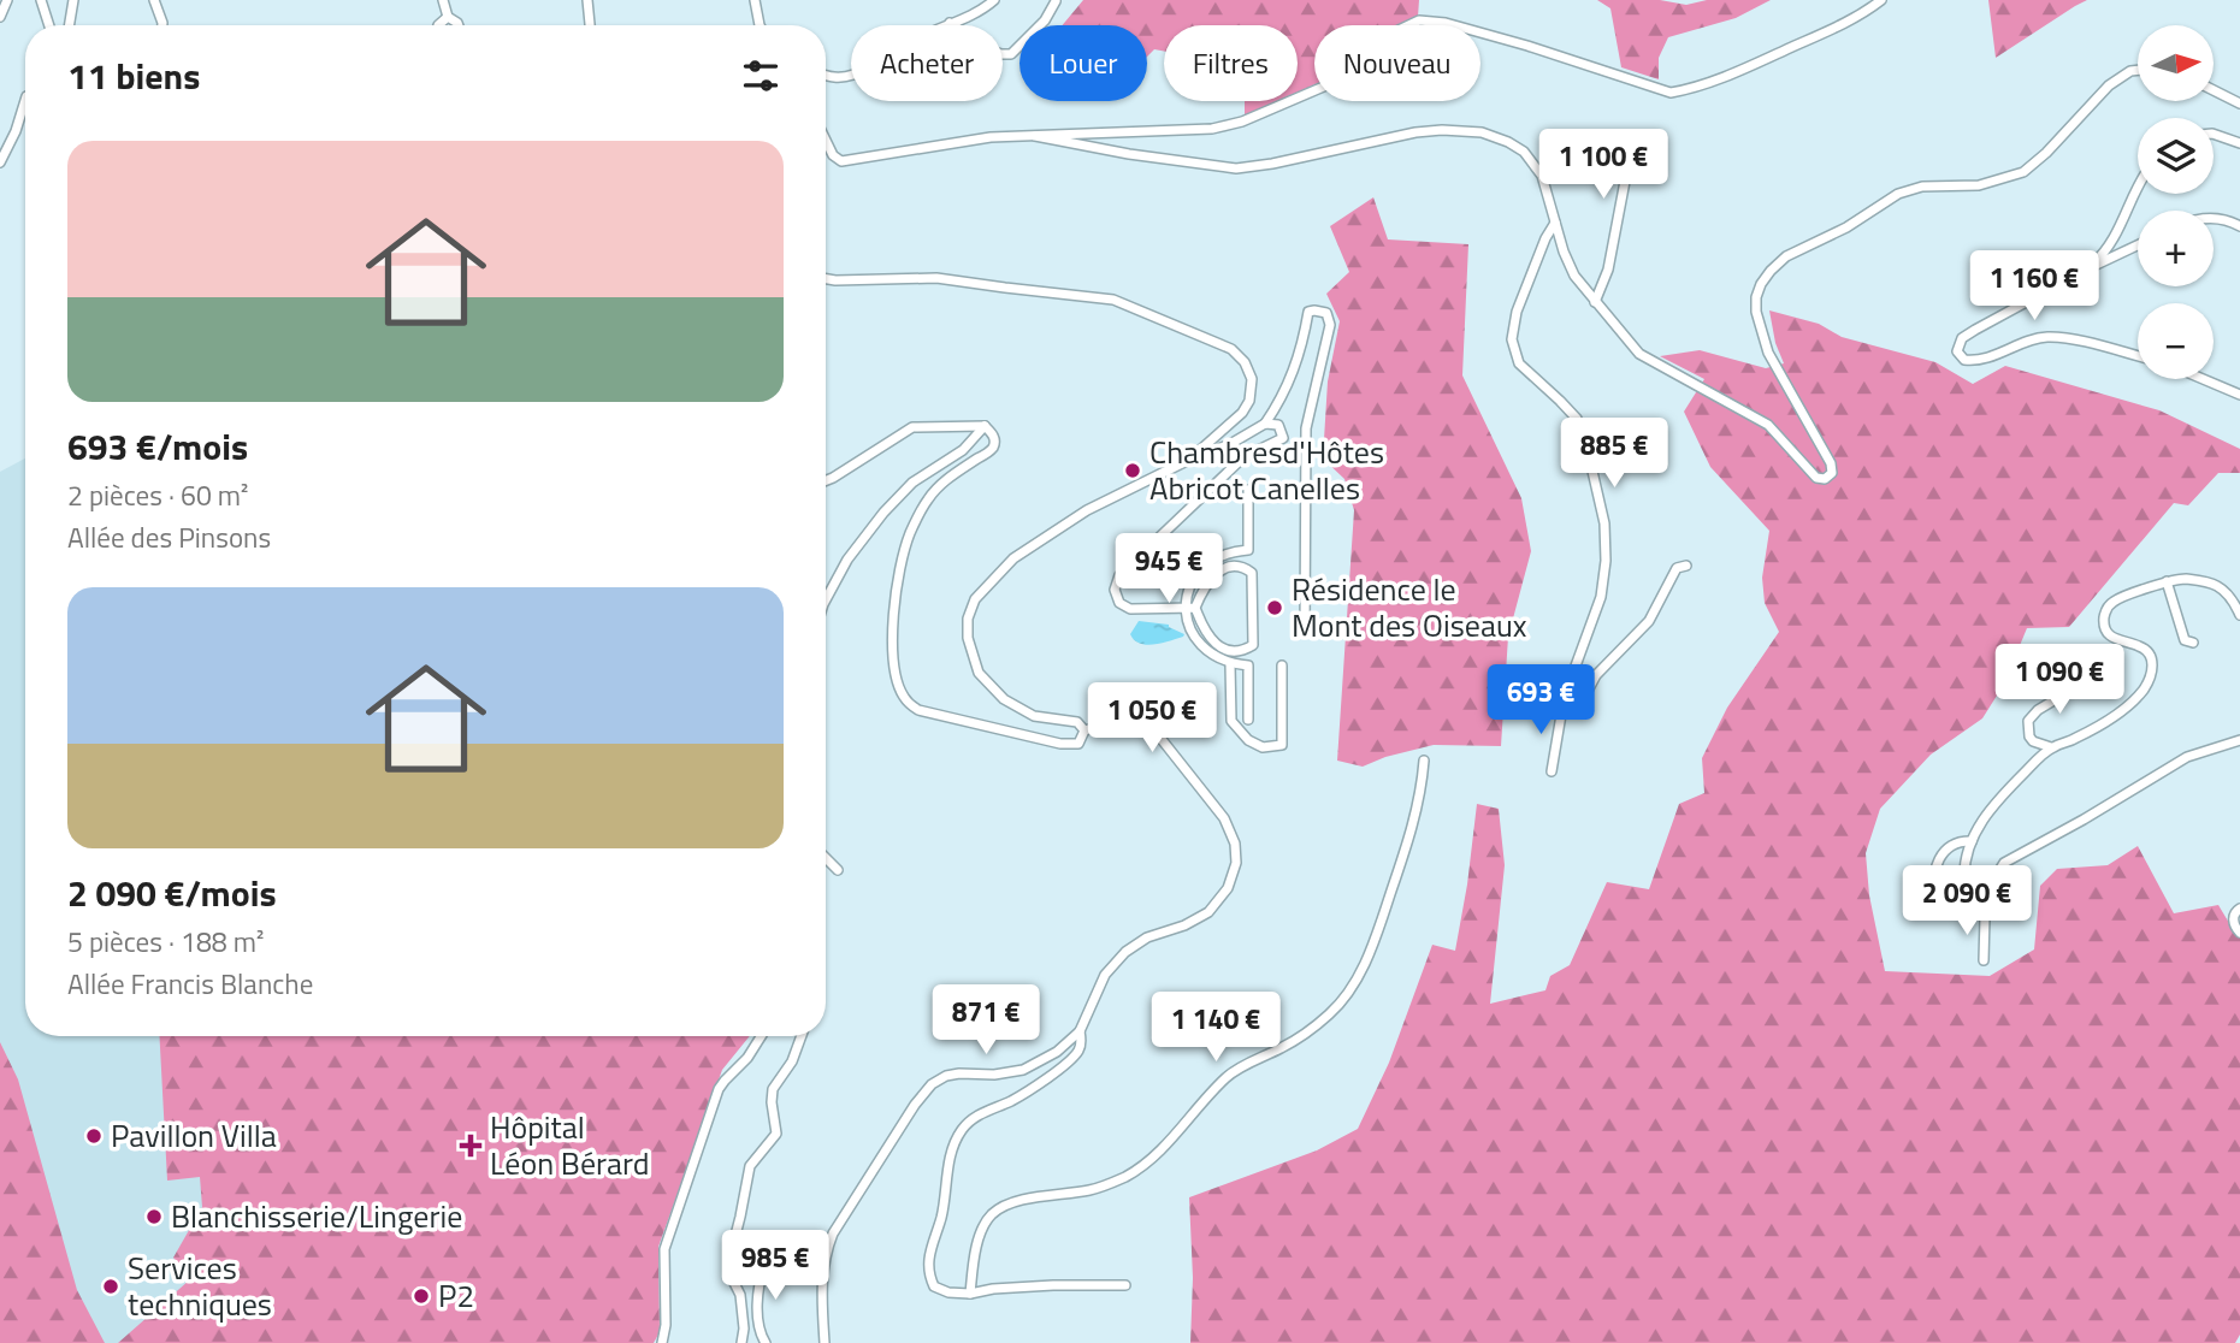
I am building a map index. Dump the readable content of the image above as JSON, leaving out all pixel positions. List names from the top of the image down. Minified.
{"places":{"other":["Chambresd'Hôtes Abricot Canelles","Résidence le Mont des Oiseaux","Pavillon Villa","Blanchisserie/Lingerie","Services techniques","P2"],"health":["Hôpital Léon Bérard"]},"north":"right","page":{"map_buttons":["+","−"],"chip":["Acheter","Louer","Filtres","Nouveau"],"heading":"11 biens","list":[{"name":"693 €/mois","note":"2 pièces · 60 m² · Allée des Pinsons"},{"name":"2 090 €/mois","note":"5 pièces · 188 m² · Allée Francis Blanche"}],"price":["1 100 €","1 160 €","885 €","945 €","1 090 €","693 €","1 050 €","2 090 €","871 €","1 140 €","985 €"]}}
